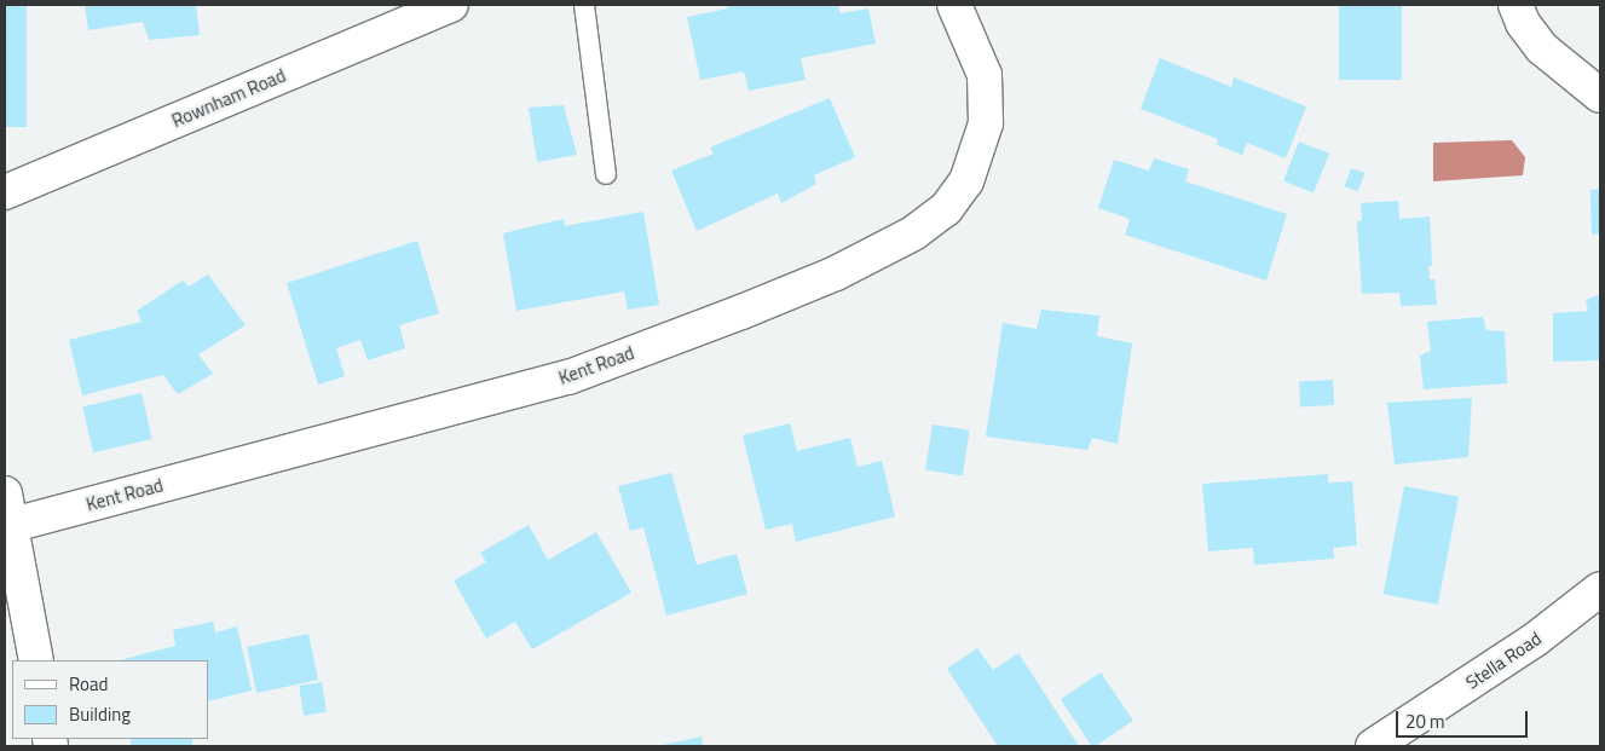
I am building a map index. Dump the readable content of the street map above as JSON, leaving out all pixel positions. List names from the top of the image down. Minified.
{"streets":{"street":["Rownham Road","Kent Road","Stella Road"]},"legend":["Road","Building"],"scale_bar":"20 m"}
